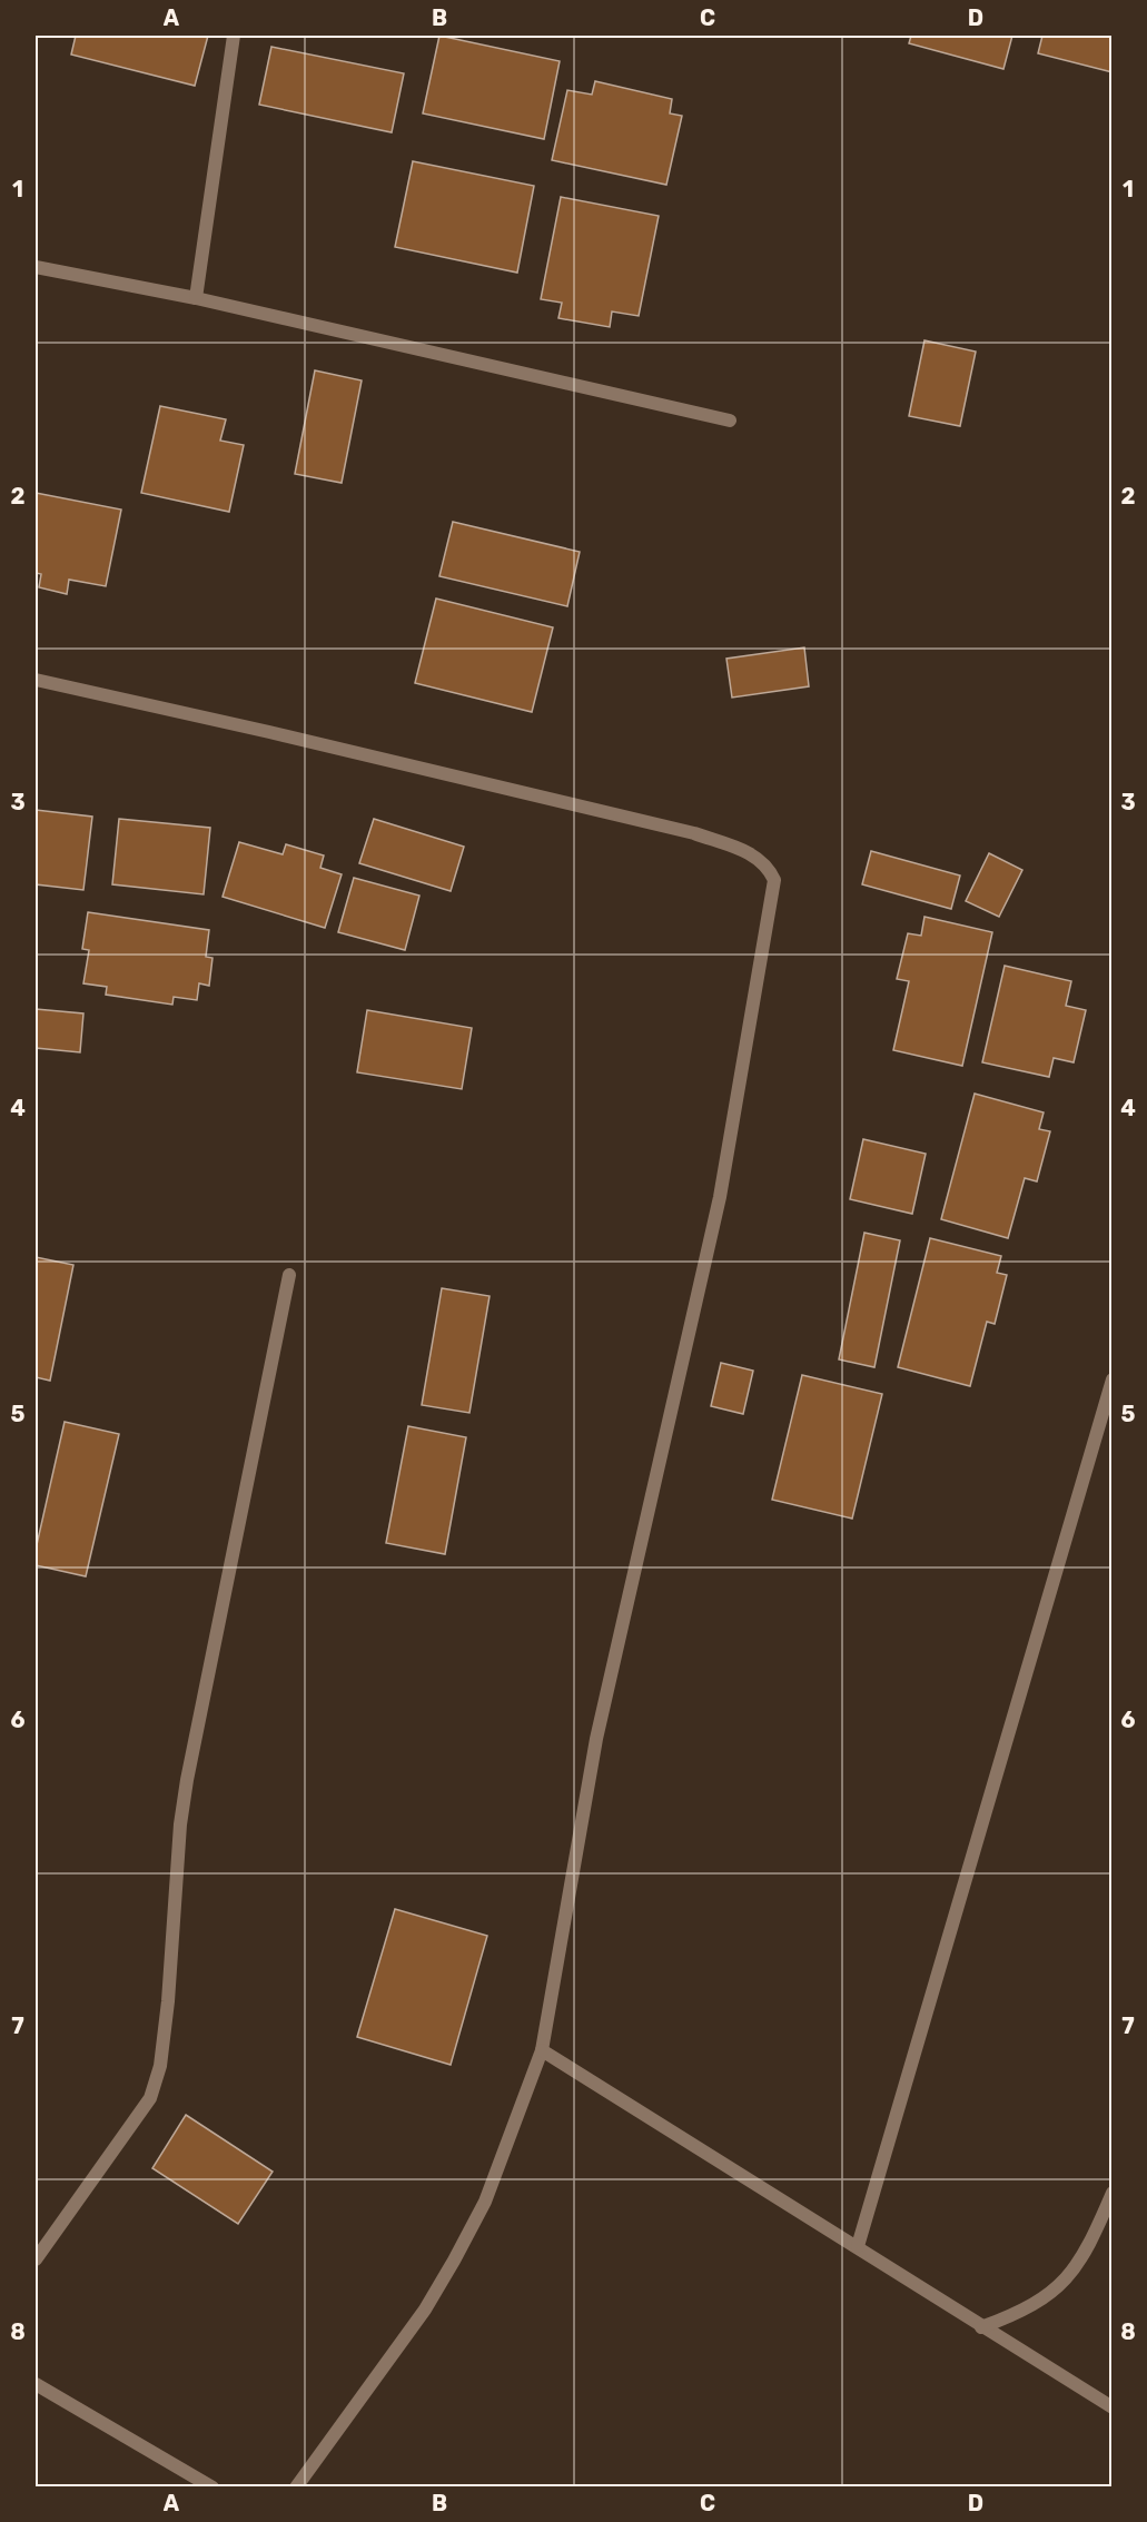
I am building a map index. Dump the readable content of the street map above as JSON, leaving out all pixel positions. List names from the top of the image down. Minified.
{"grid":{"columns":["A","B","C","D"],"rows":["1","2","3","4","5","6","7","8"]}}
